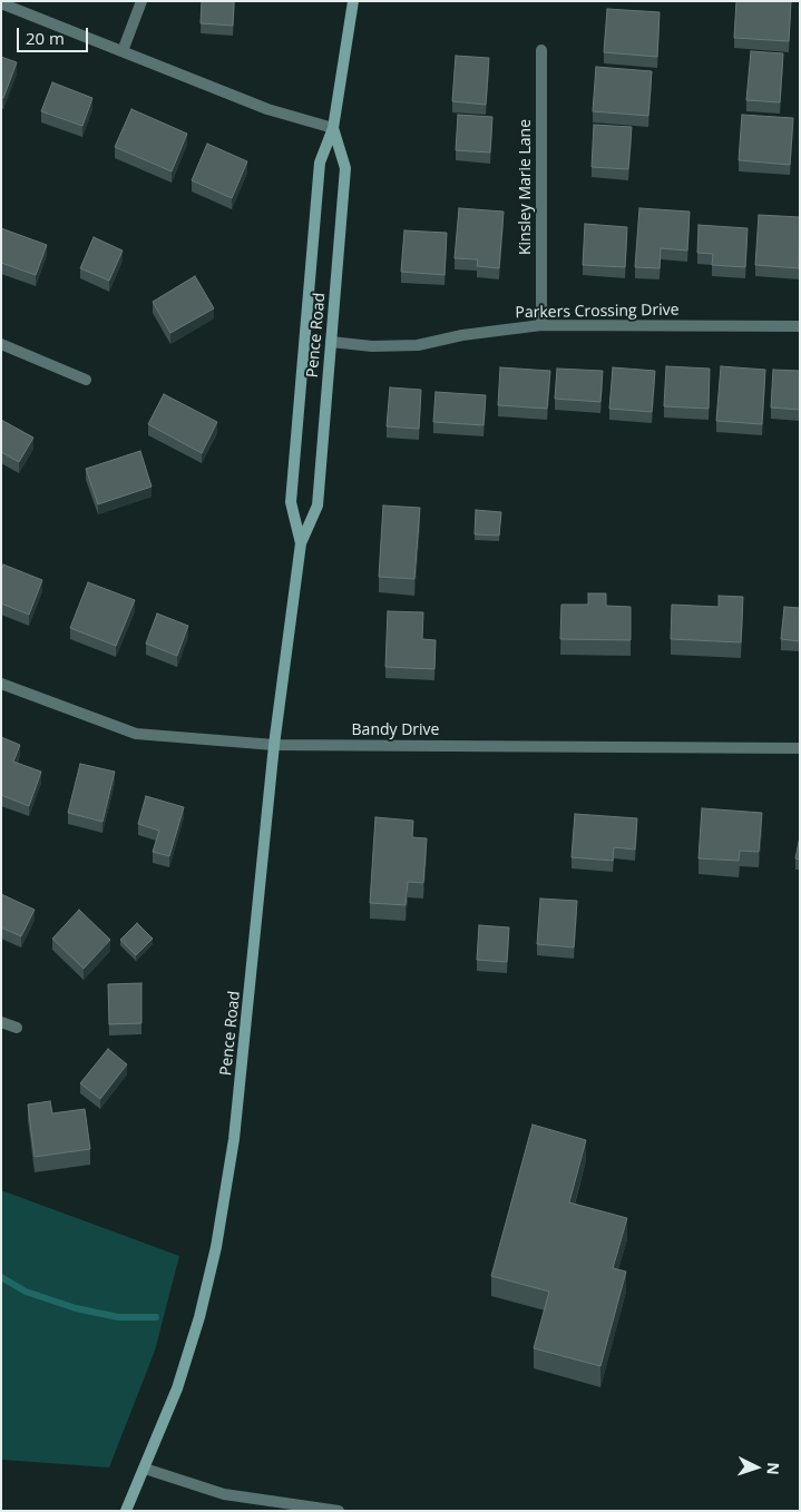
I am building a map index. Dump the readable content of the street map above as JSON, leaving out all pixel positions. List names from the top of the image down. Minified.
{"streets":{"street":["Kinsley Marie Lane","Parkers Crossing Drive","Pence Road","Bandy Drive"]},"crossings":[["Kinsley Marie Lane","Parkers Crossing Drive"],["Parkers Crossing Drive","Pence Road"],["Pence Road","Bandy Drive"]],"scale_bar":"20 m","north":"right"}
